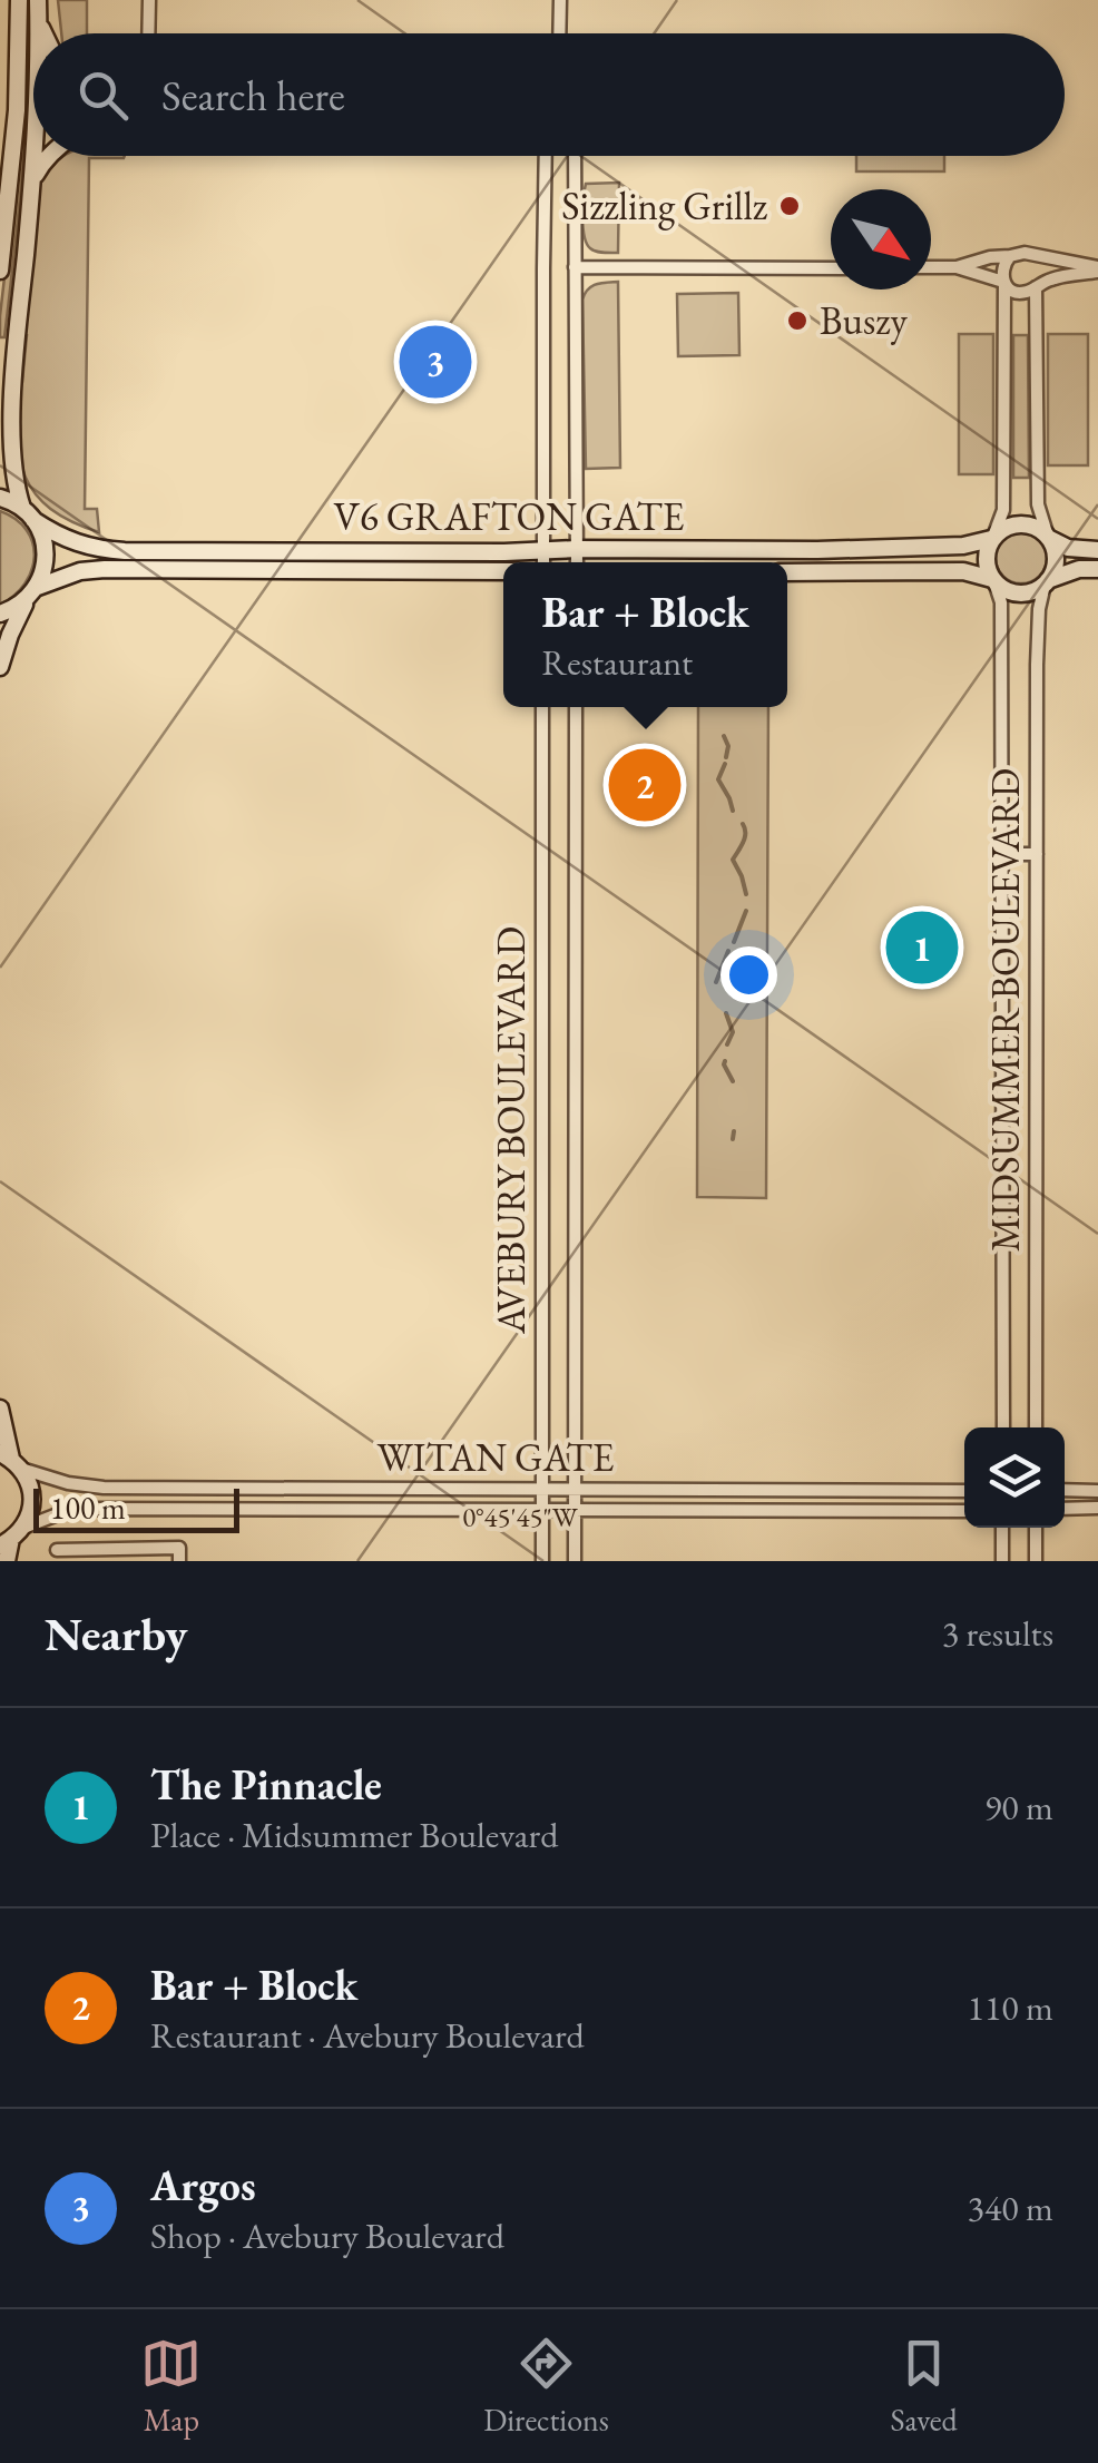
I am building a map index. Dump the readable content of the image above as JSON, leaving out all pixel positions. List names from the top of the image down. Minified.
{"streets":{"street":["V6 GRAFTON GATE","MIDSUMMER BOULEVARD","AVEBURY BOULEVARD","WITAN GATE"]},"crossings":[["V6 GRAFTON GATE","MIDSUMMER BOULEVARD"],["AVEBURY BOULEVARD","WITAN GATE"]],"places":["Sizzling Grillz","Buszy"],"scale_bar":"100 m","north":"bottom right","page":{"search":"Search here","pins":["3","2","1"],"popup":["Bar + Block","Restaurant"],"scale":"100 m","heading":["Nearby","3 results"],"list":[{"mark":"1","name":"The Pinnacle","note":"Place · Midsummer Boulevard","value":"90 m"},{"mark":"2","name":"Bar + Block","note":"Restaurant · Avebury Boulevard","value":"110 m"},{"mark":"3","name":"Argos","note":"Shop · Avebury Boulevard","value":"340 m"}],"nav":["Map","Directions","Saved"]},"coordinates":["0°45'45\"W"]}
